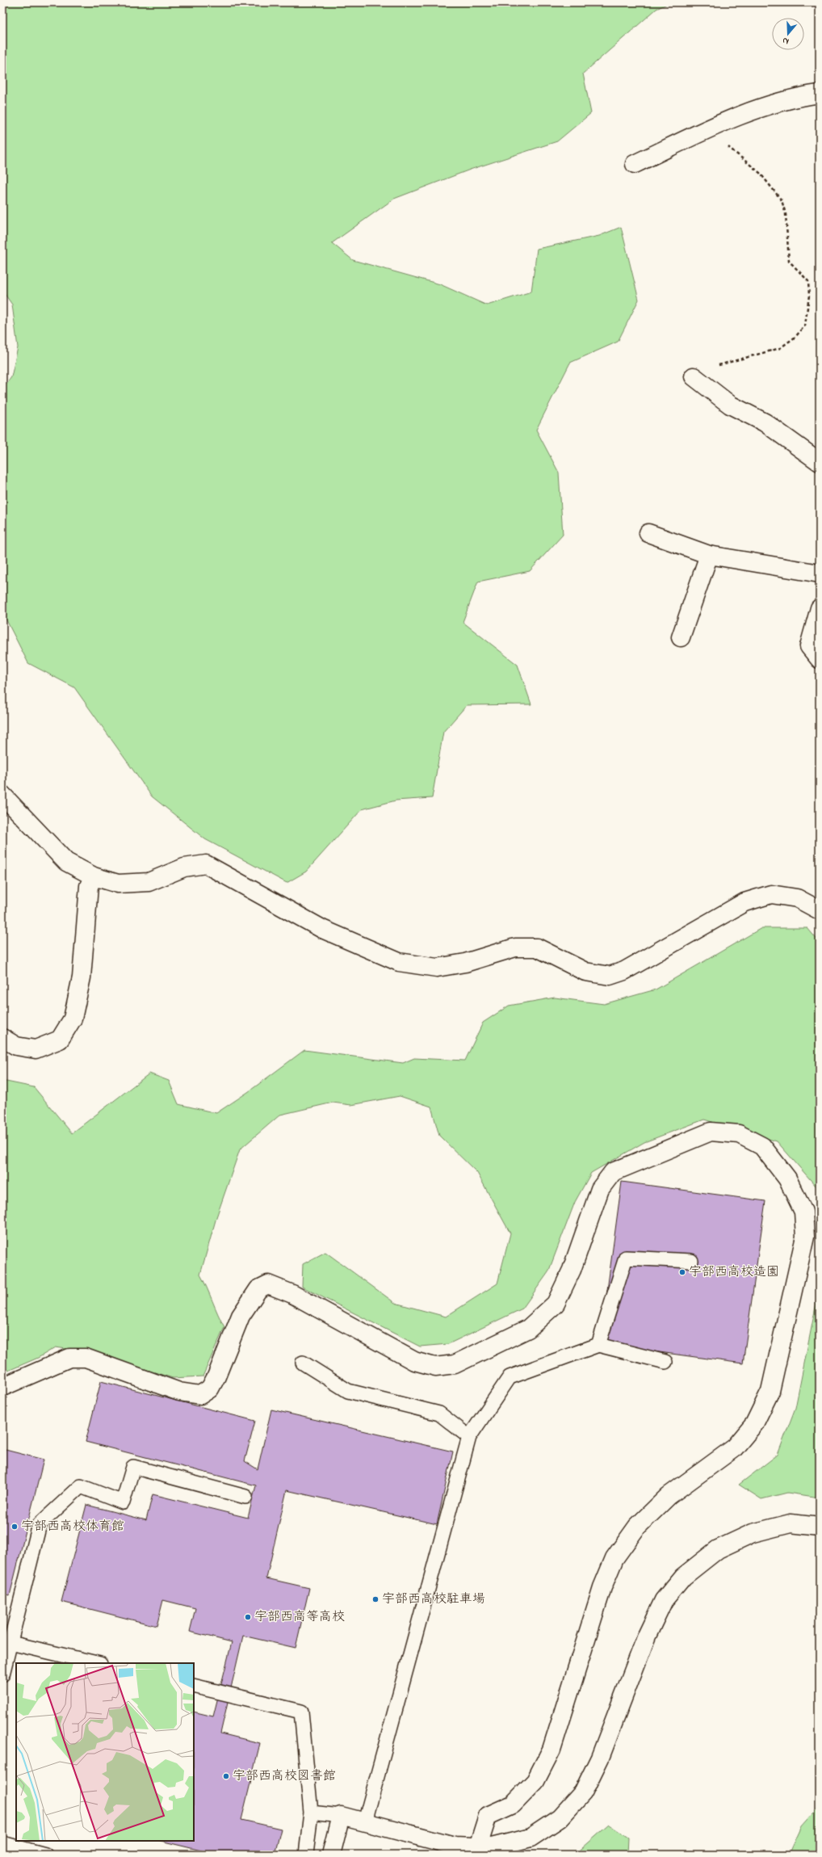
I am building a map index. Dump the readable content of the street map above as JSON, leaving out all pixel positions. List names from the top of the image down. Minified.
{"places":["宇部西高校造園","宇部西高校体育館","宇部西高校駐車場","宇部西高等高校","宇部西高校図書館"],"north":"bottom"}
